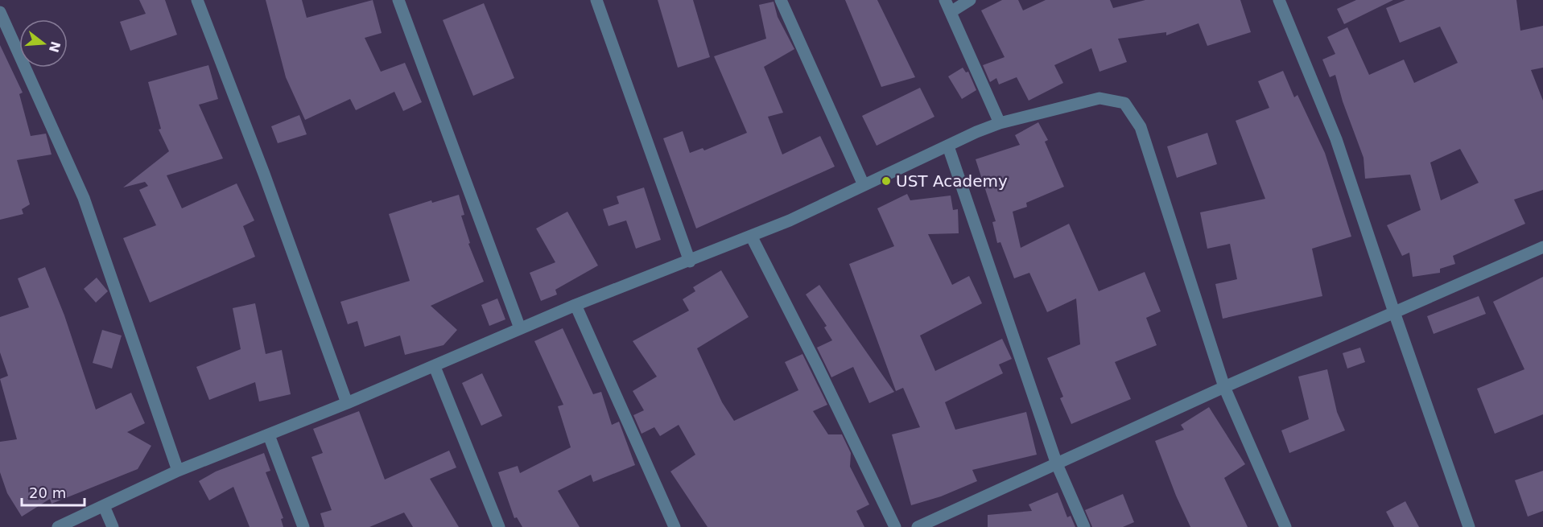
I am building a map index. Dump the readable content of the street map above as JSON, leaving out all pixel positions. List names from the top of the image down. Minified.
{"places":["UST Academy"],"scale_bar":"20 m","north":"right"}
